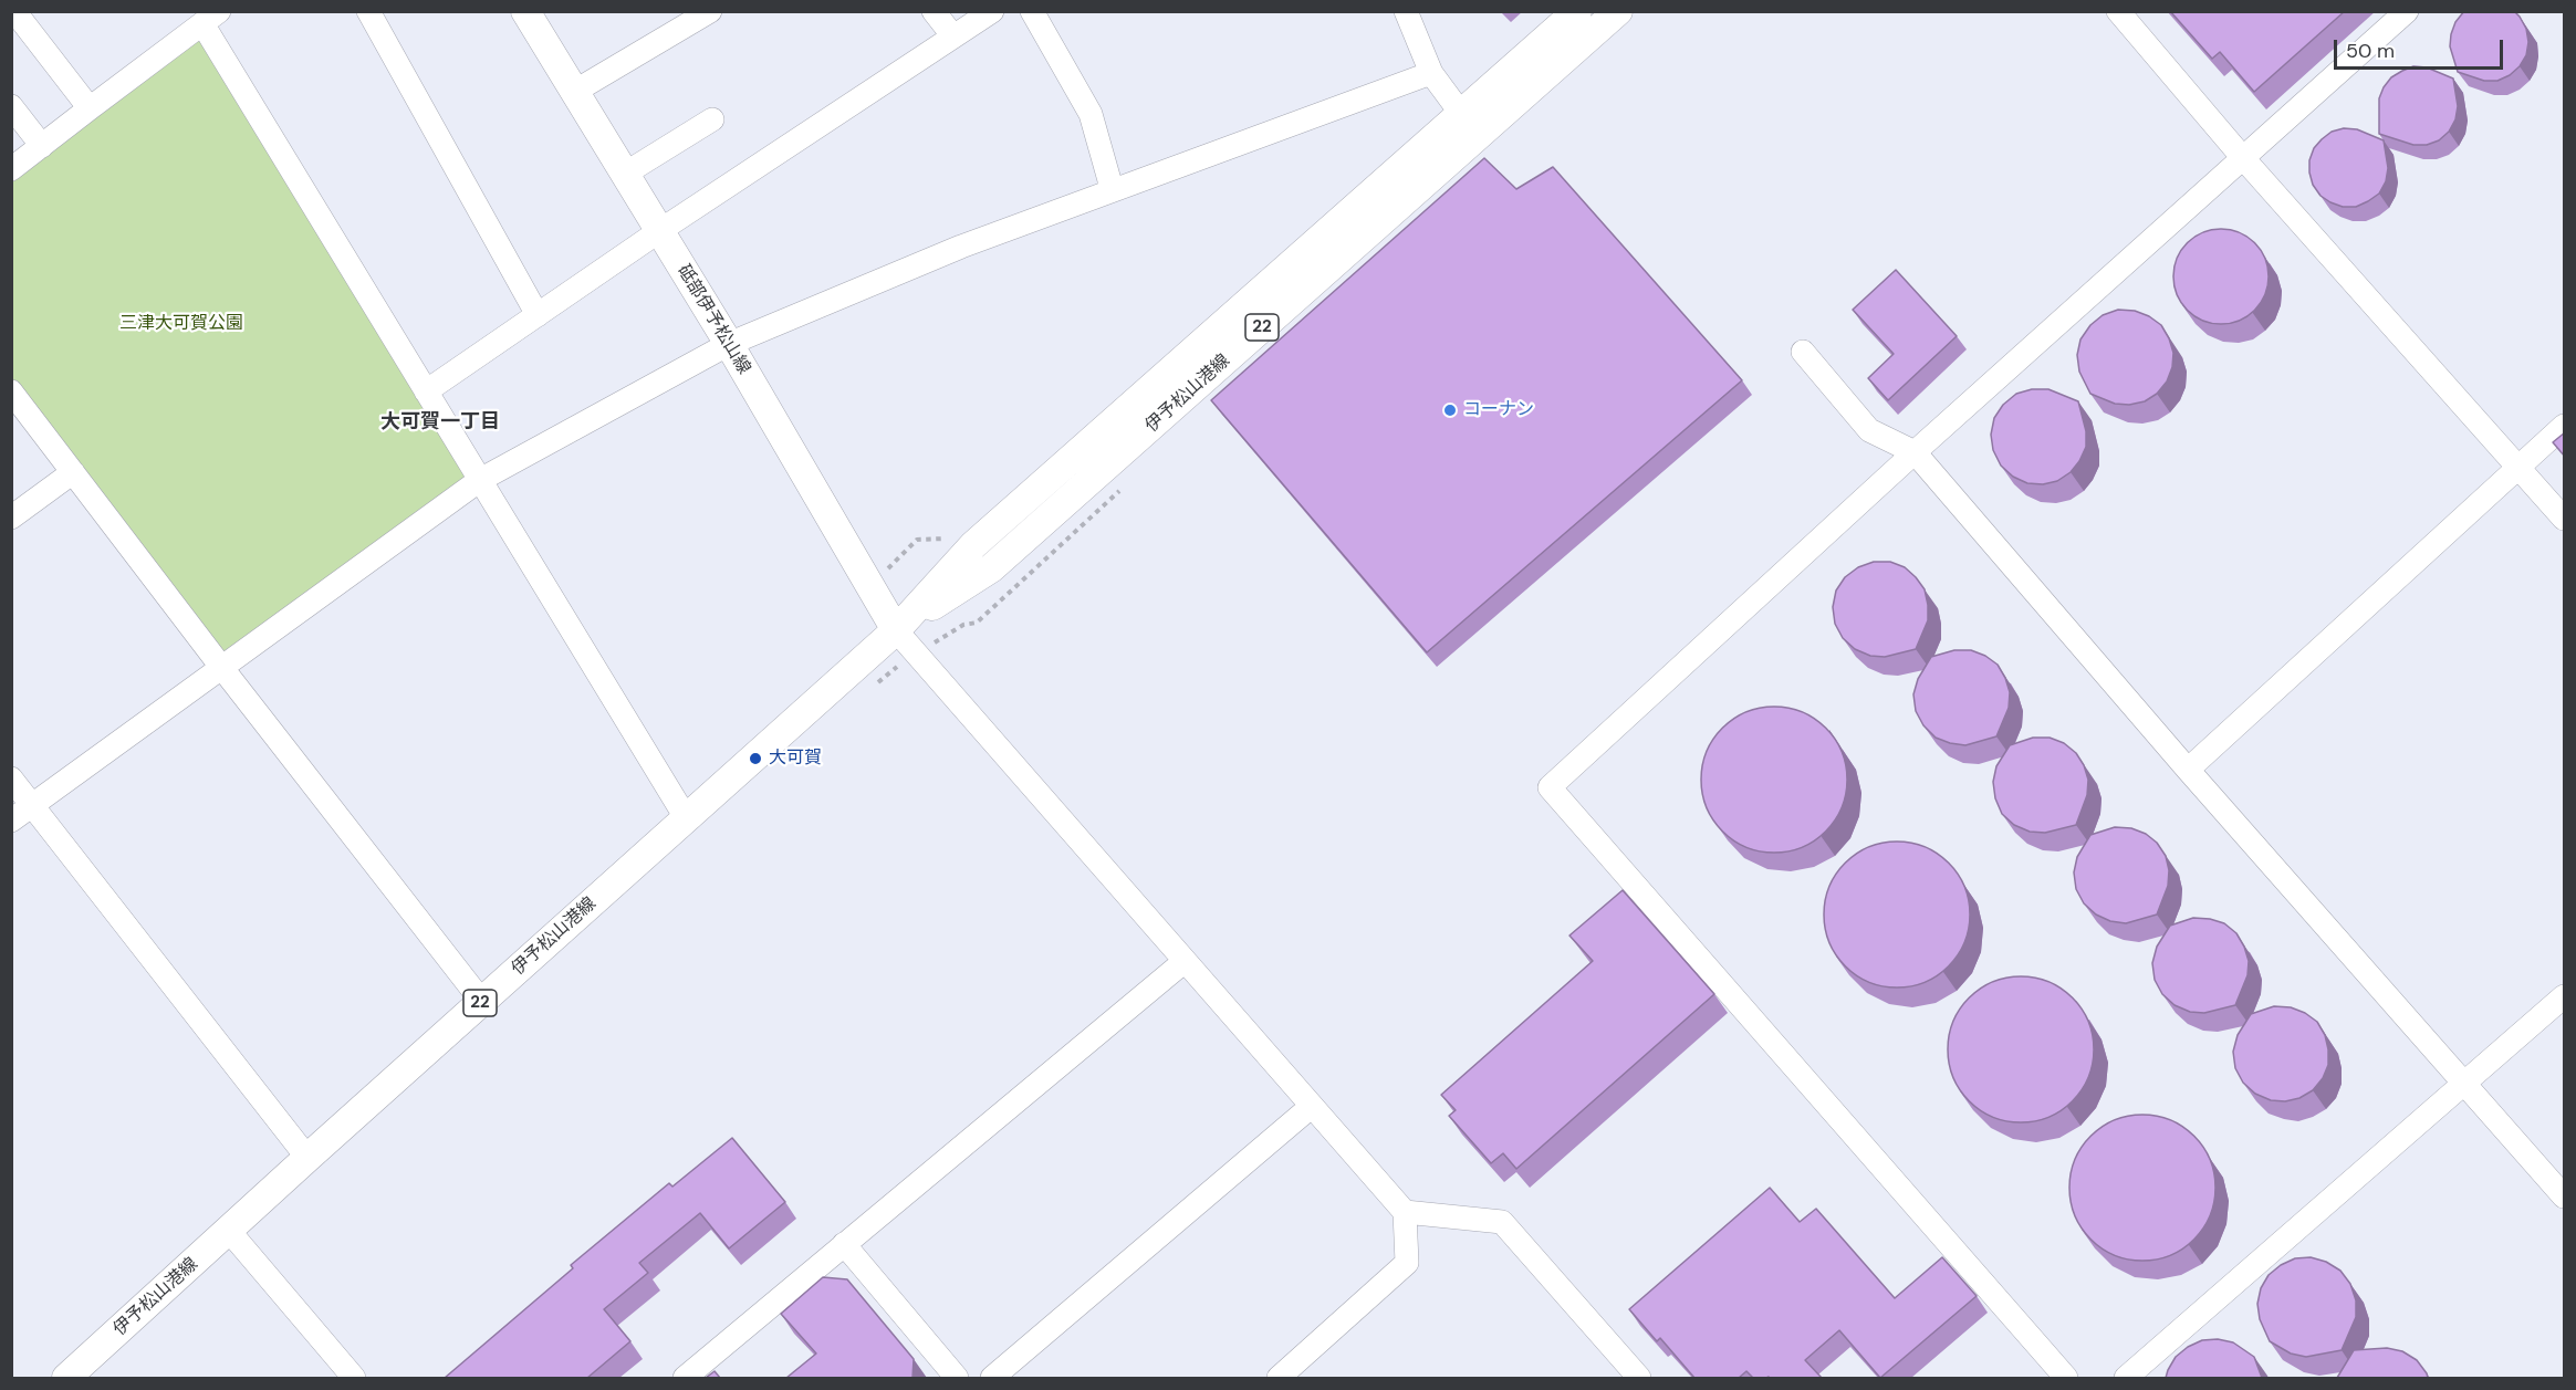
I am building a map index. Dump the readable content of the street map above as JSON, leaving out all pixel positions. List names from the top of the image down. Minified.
{"streets":{"main road":["砥部伊予松山線","22","伊予松山港線"]},"crossings":[["砥部伊予松山線","伊予松山港線"]],"districts":["大可賀一丁目"],"parks":["三津大可賀公園"],"places":["コーナン","大可賀"],"scale_bar":"50 m"}
